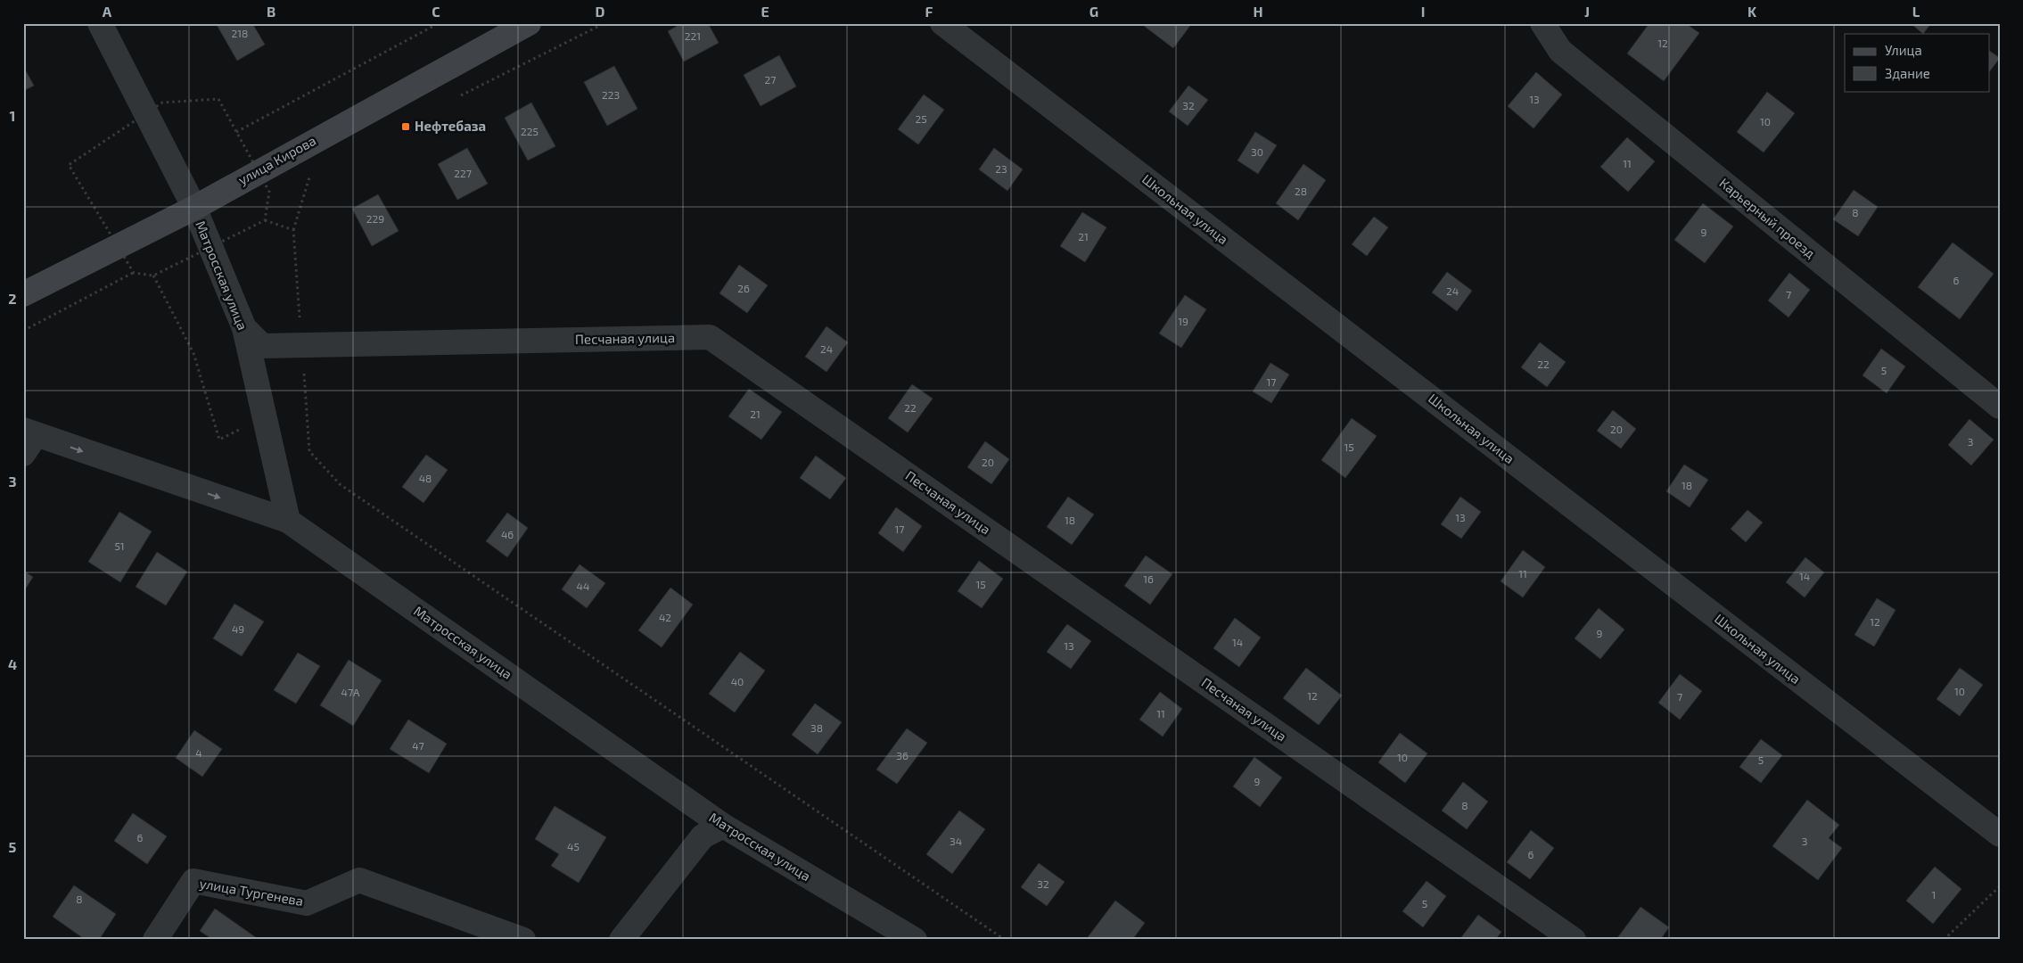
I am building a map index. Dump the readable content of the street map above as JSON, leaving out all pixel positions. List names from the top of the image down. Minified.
{"streets":{"main road":["улица Кирова"],"street":["Школьная улица","Карьерный проезд","Матросская улица","Песчаная улица","улица Тургенева"]},"crossings":[["улица Кирова","Матросская улица"],["Матросская улица","Песчаная улица"]],"places":{"transit":["Нефтебаза"]},"house_numbers":["218","221","12","27","223","13","32","25","10","225","30","11","23","227","28","8","229","9","21","6","26","24","7","19","24","22","5","17","22","21","20","3","15","20","48","18","13","18","17","46","51","11","14","16","15","44","42","12","49","9","14","13","40","10","47А","12","7","11","38","47","4","36","10","5","9","8","6","34","3","45","6","32","1","8","5"],"legend":["Улица","Здание"],"grid":{"columns":["A","B","C","D","E","F","G","H","I","J","K","L"],"rows":["1","2","3","4","5"]}}
